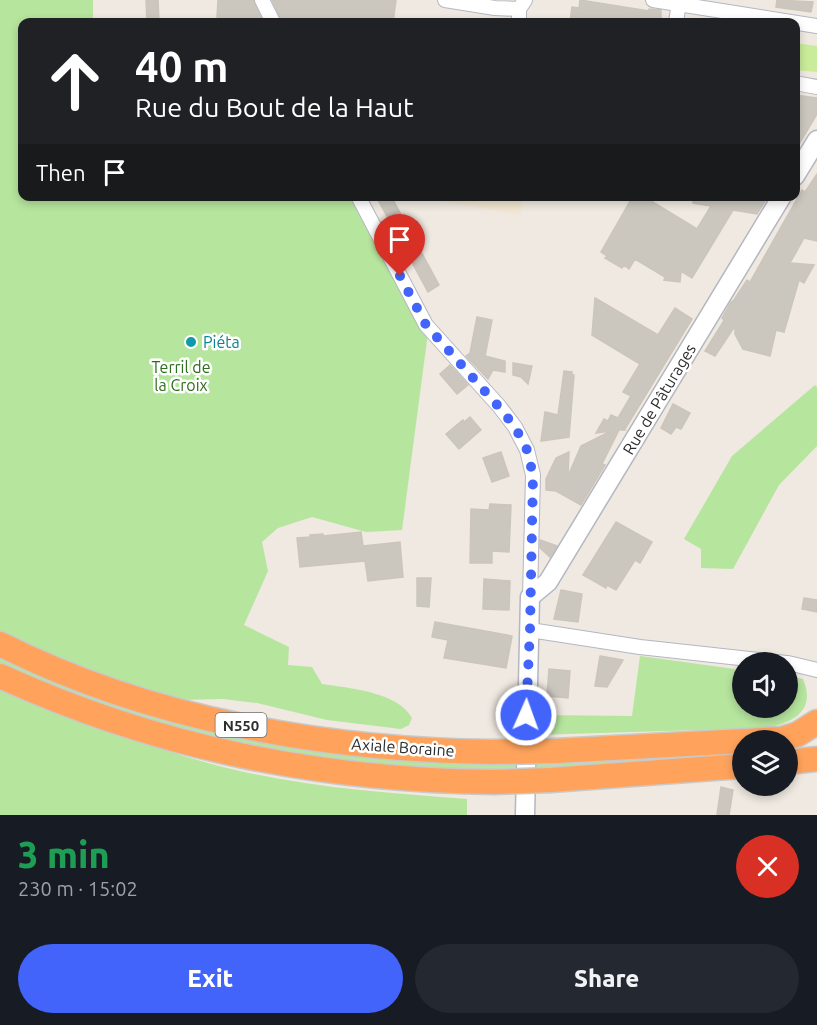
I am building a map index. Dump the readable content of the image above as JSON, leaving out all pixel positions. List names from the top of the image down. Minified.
{"streets":{"highway":["N550","Axiale Boraine"],"street":["Rue de Pâturages"]},"parks":["Terril de la Croix"],"places":["Piéta"],"page":{"turn":["40 m","Rue du Bout de la Haut"],"then":"Then","heading":["3 min","230 m · 15:02"],"buttons":["Exit","Share"]}}
